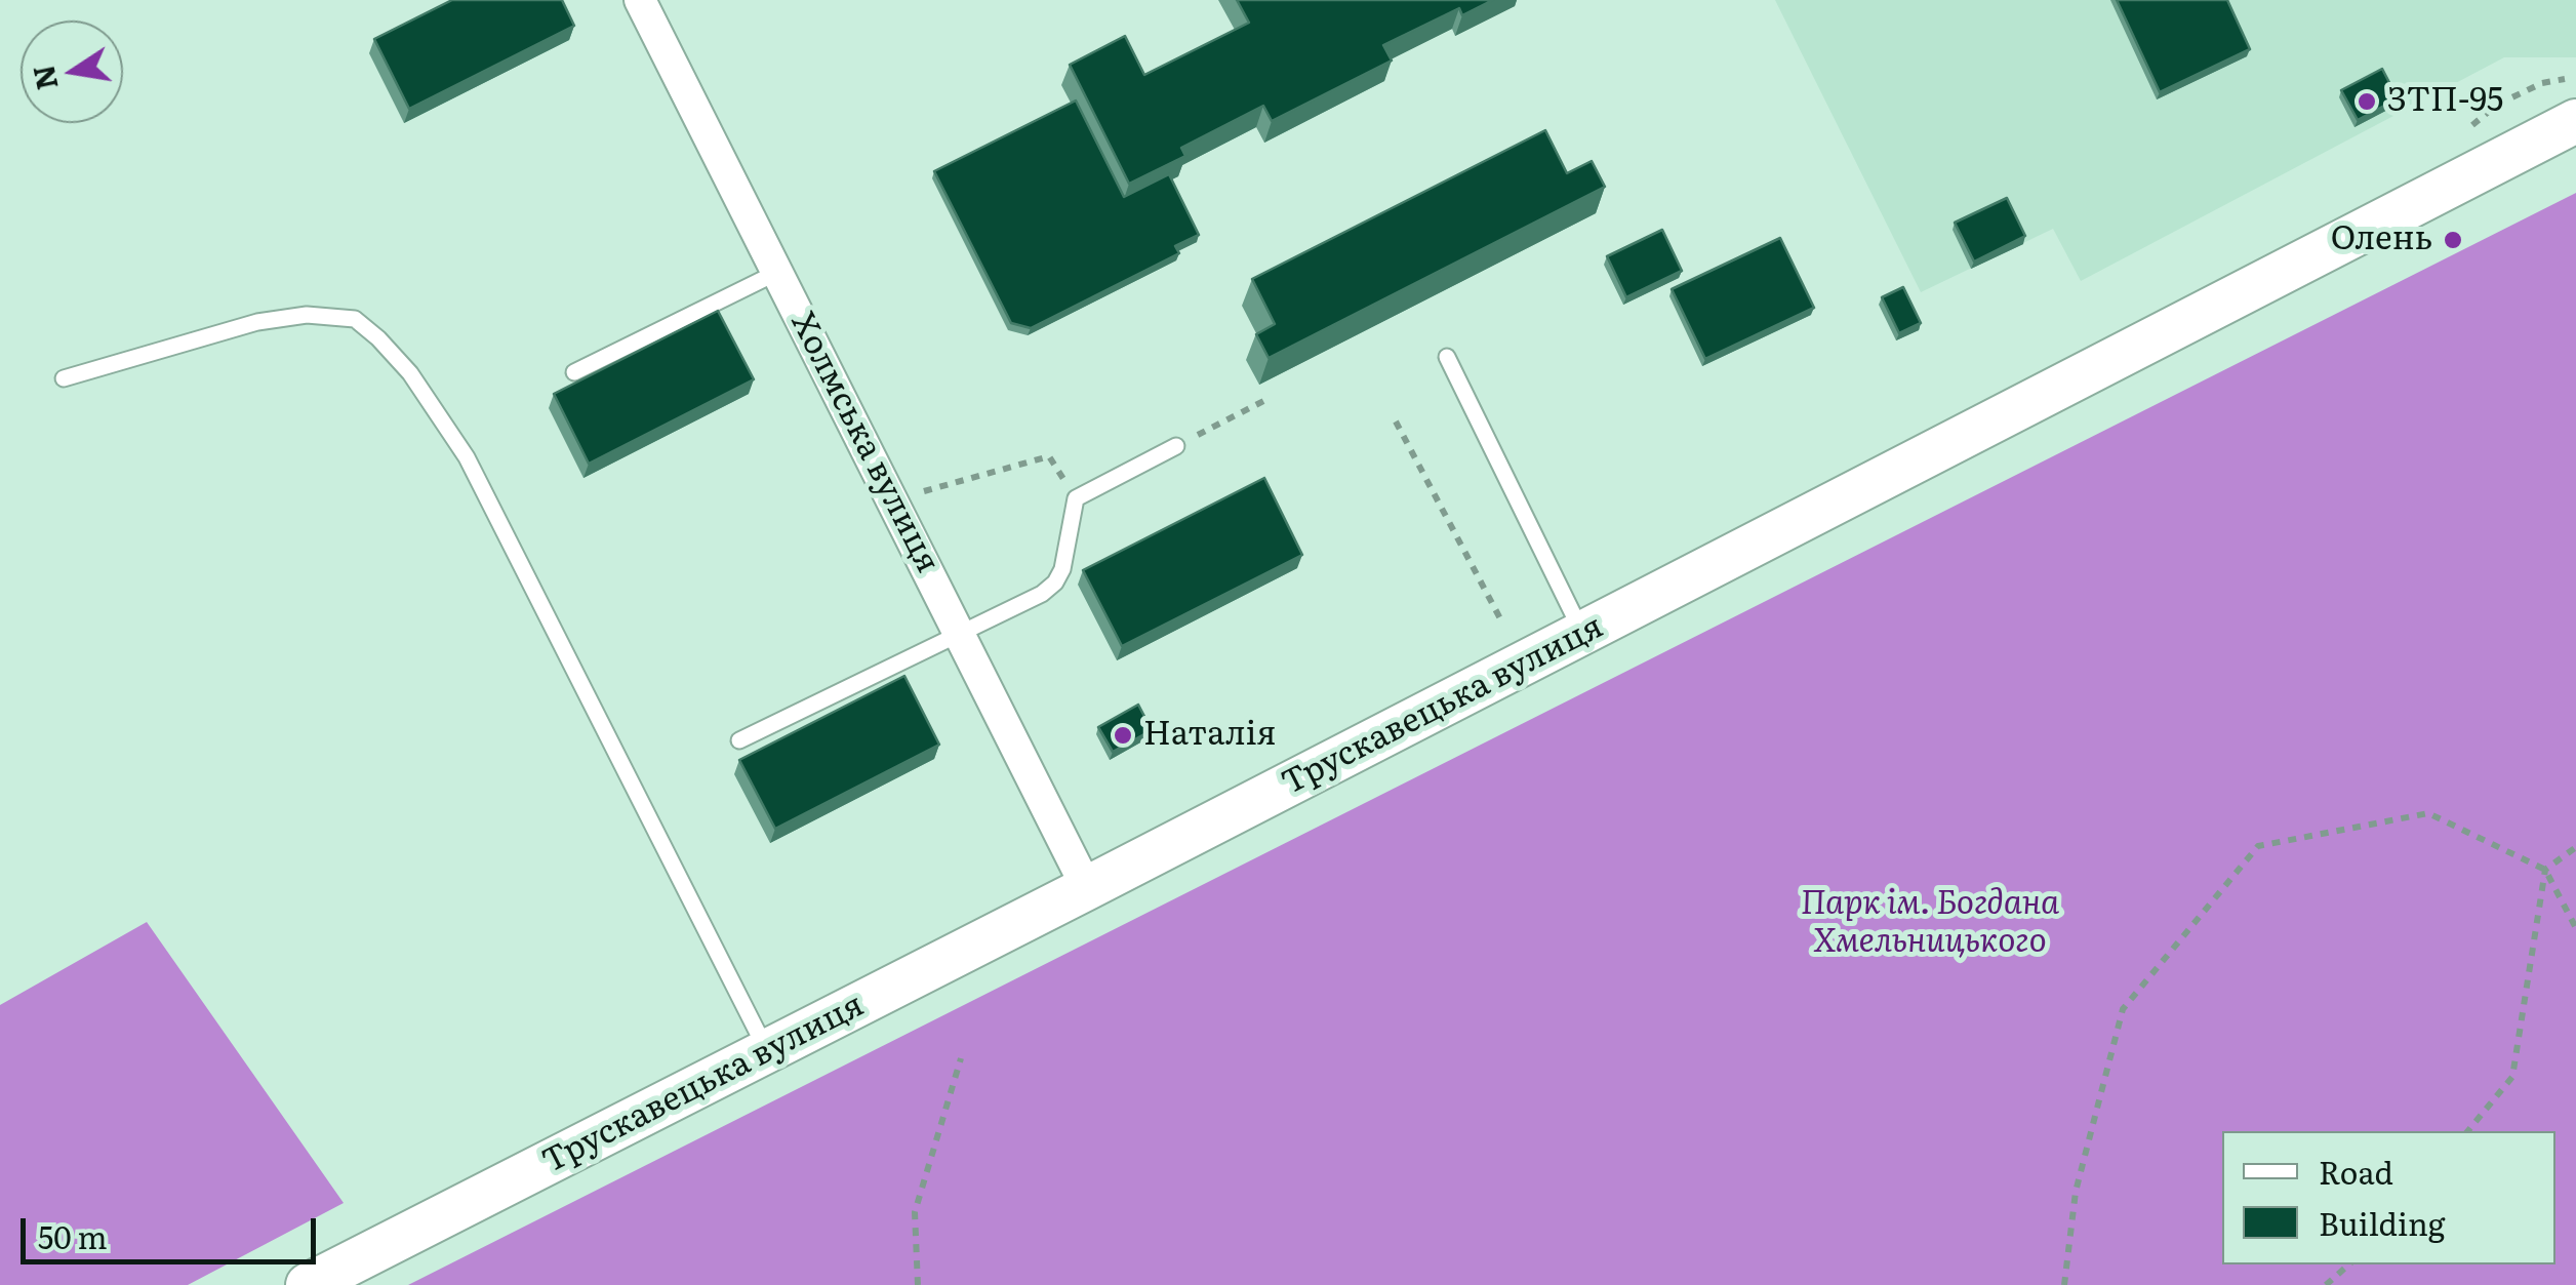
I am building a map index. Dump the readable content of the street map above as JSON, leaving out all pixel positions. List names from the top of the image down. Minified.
{"streets":{"main road":["Трускавецька вулиця"],"street":["Холмська вулиця"]},"crossings":[["Холмська вулиця","Трускавецька вулиця"]],"parks":["Парк ім. Богдана Хмельницького"],"places":["ЗТП-95","Олень","Наталія"],"legend":["Road","Building"],"scale_bar":"50 m","north":"left"}
